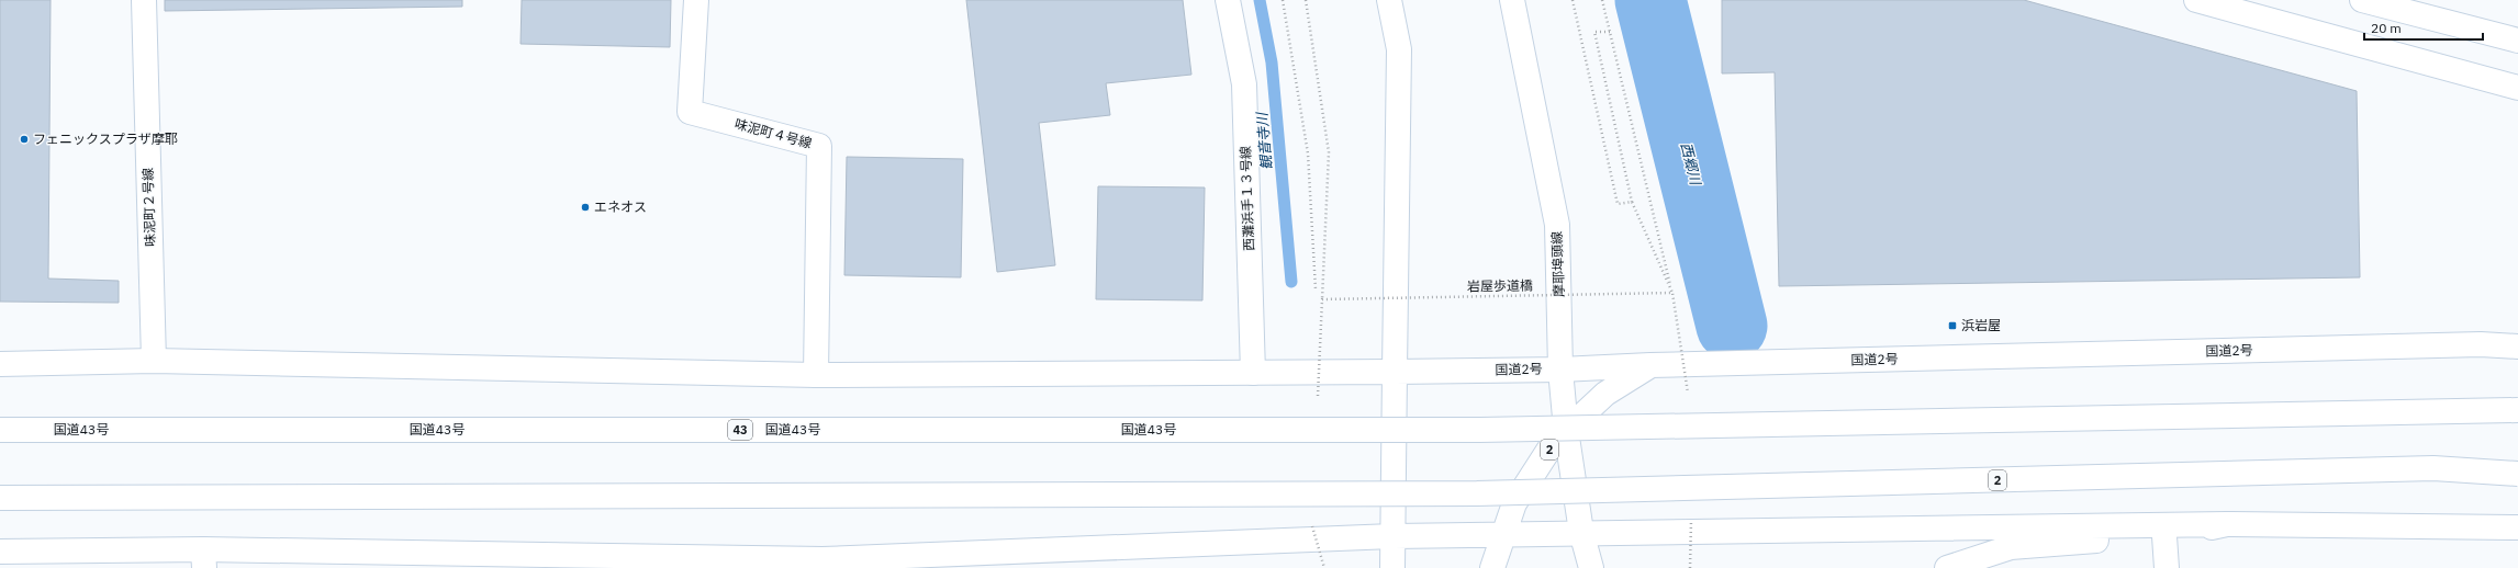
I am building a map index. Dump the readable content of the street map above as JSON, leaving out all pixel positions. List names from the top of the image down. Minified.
{"streets":{"main road":["味泥町４号線","西灘浜手１３号線","味泥町２号線","摩耶埠頭線","国道2号","国道43号","43","2"],"path":["岩屋歩道橋"]},"crossings":[["味泥町４号線","国道2号"],["西灘浜手１３号線","国道2号"],["味泥町２号線","国道2号"],["摩耶埠頭線","国道2号"],["摩耶埠頭線","2"],["国道2号","2"],["国道43号","2"]],"water":["観音寺川","西郷川"],"places":{"other":["フェニックスプラザ摩耶","エネオス"],"transit":["浜岩屋"]},"scale_bar":"20 m"}
